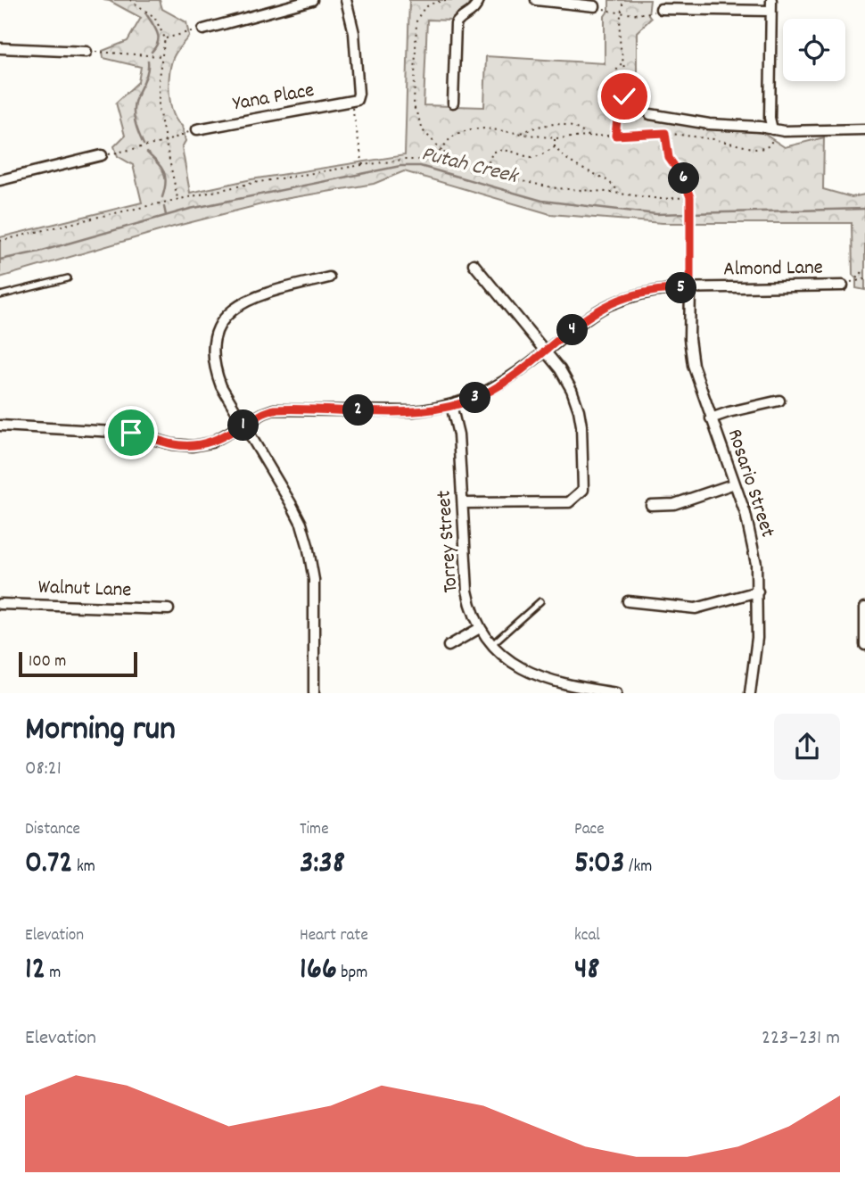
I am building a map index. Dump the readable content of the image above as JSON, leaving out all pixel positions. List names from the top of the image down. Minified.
{"streets":{"street":["Yana Place","Almond Lane","Rosario Street","Torrey Street","Walnut Lane"]},"crossings":[["Almond Lane","Rosario Street"],["Almond Lane","Torrey Street"]],"water":["Putah Creek"],"scale_bar":"100 m","page":{"pins":["6","5","4","3","2","1"],"scale":"100 m","heading":["Morning run","08:21"],"stats":[["Distance","0.72 km"],["Time","3:38"],["Pace","5:03 /km"],["Elevation","12 m"],["Heart rate","166 bpm"],["kcal","48"]],"chart":["Elevation","223–231 m"]}}
